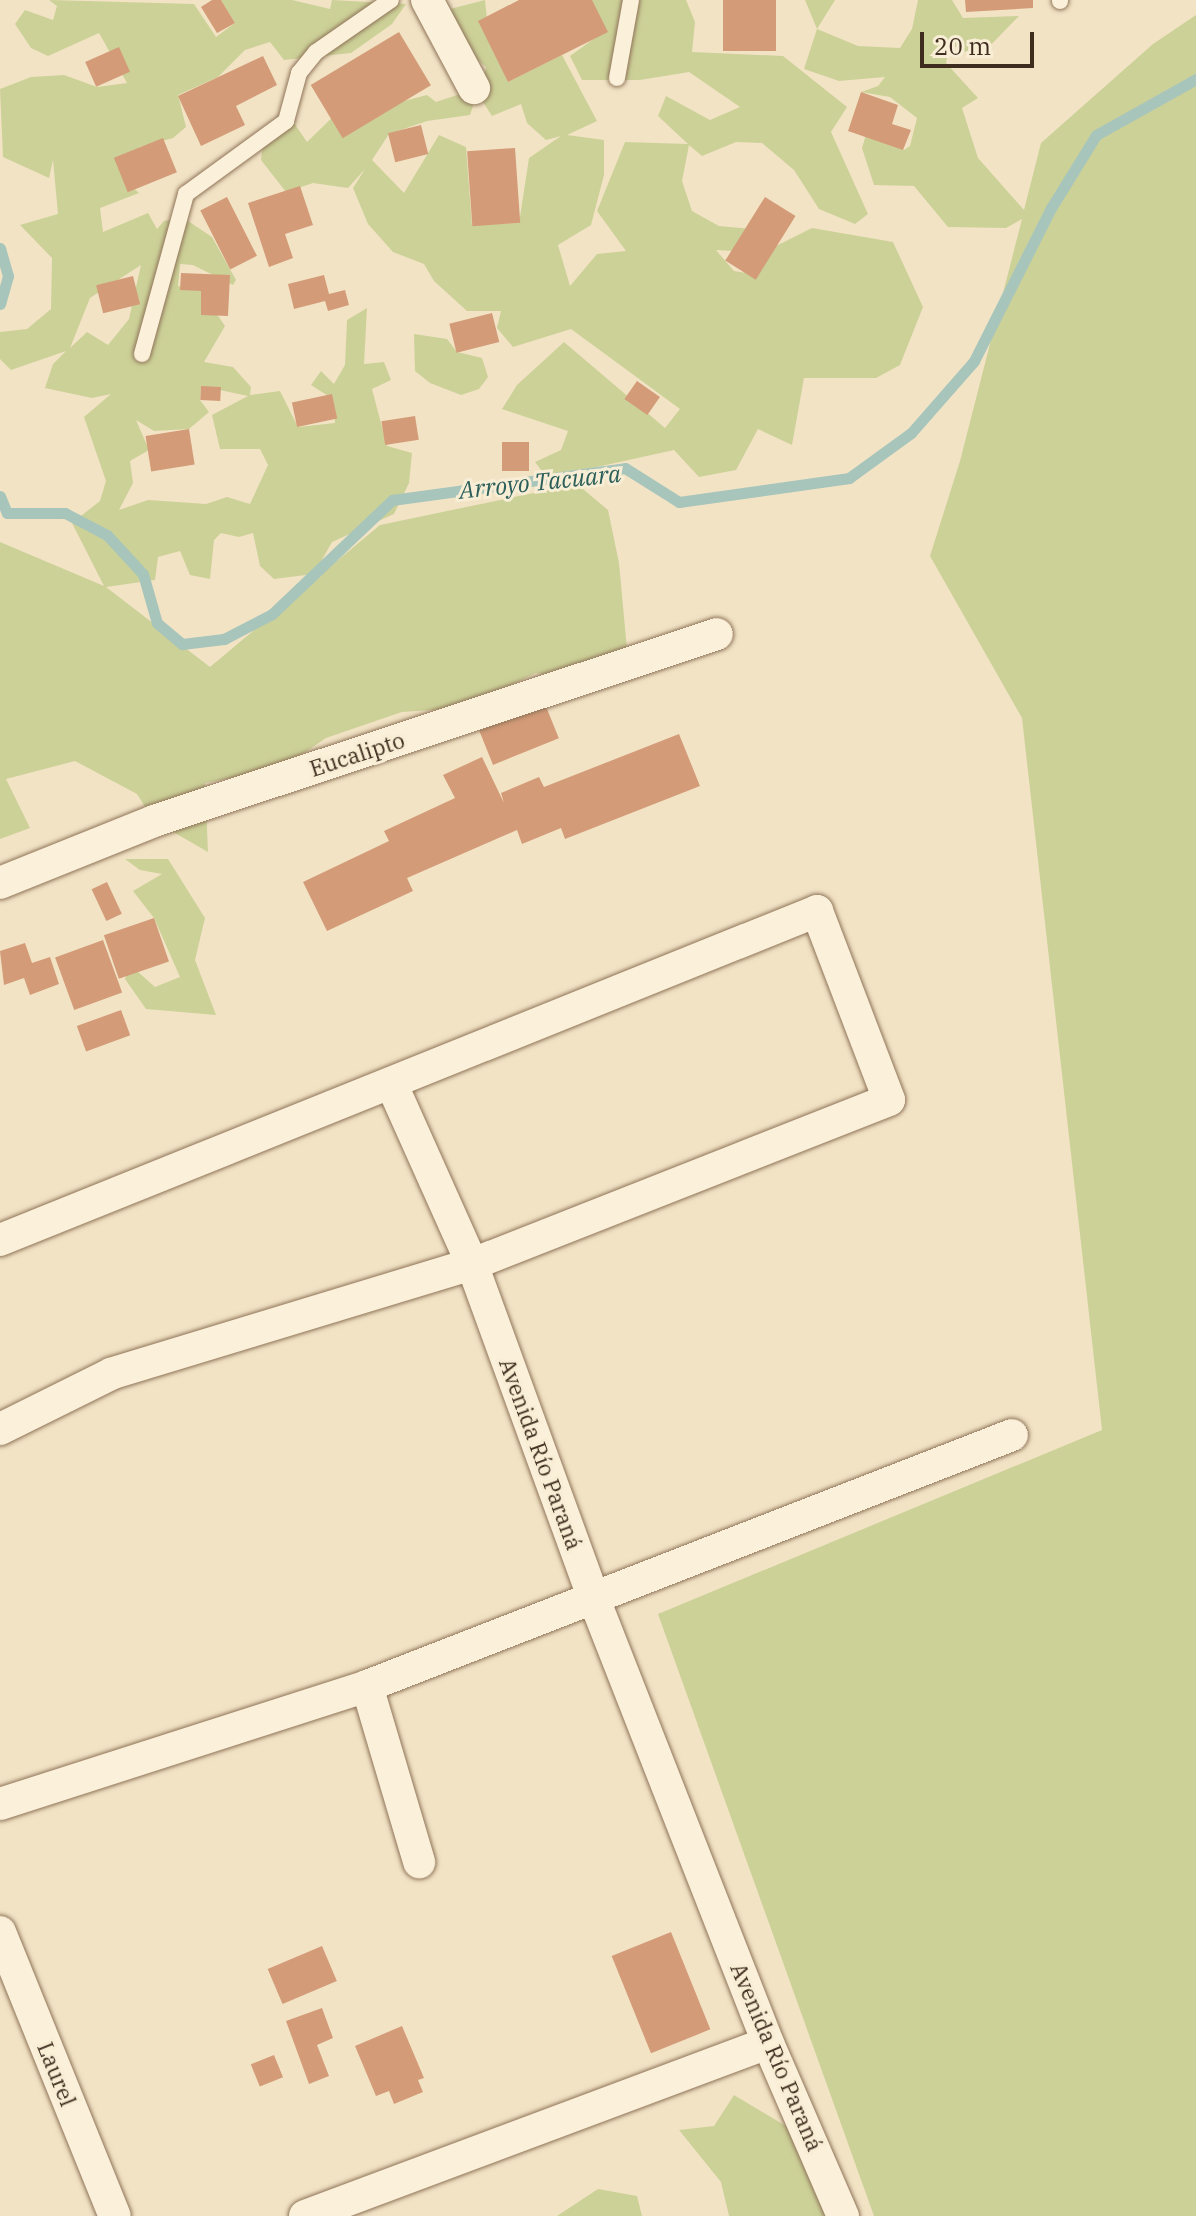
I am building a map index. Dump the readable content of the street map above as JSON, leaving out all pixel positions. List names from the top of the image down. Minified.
{"streets":{"street":["Eucalipto","Avenida Río Paraná","Laurel"]},"water":["Arroyo Tacuara"],"scale_bar":"20 m"}
